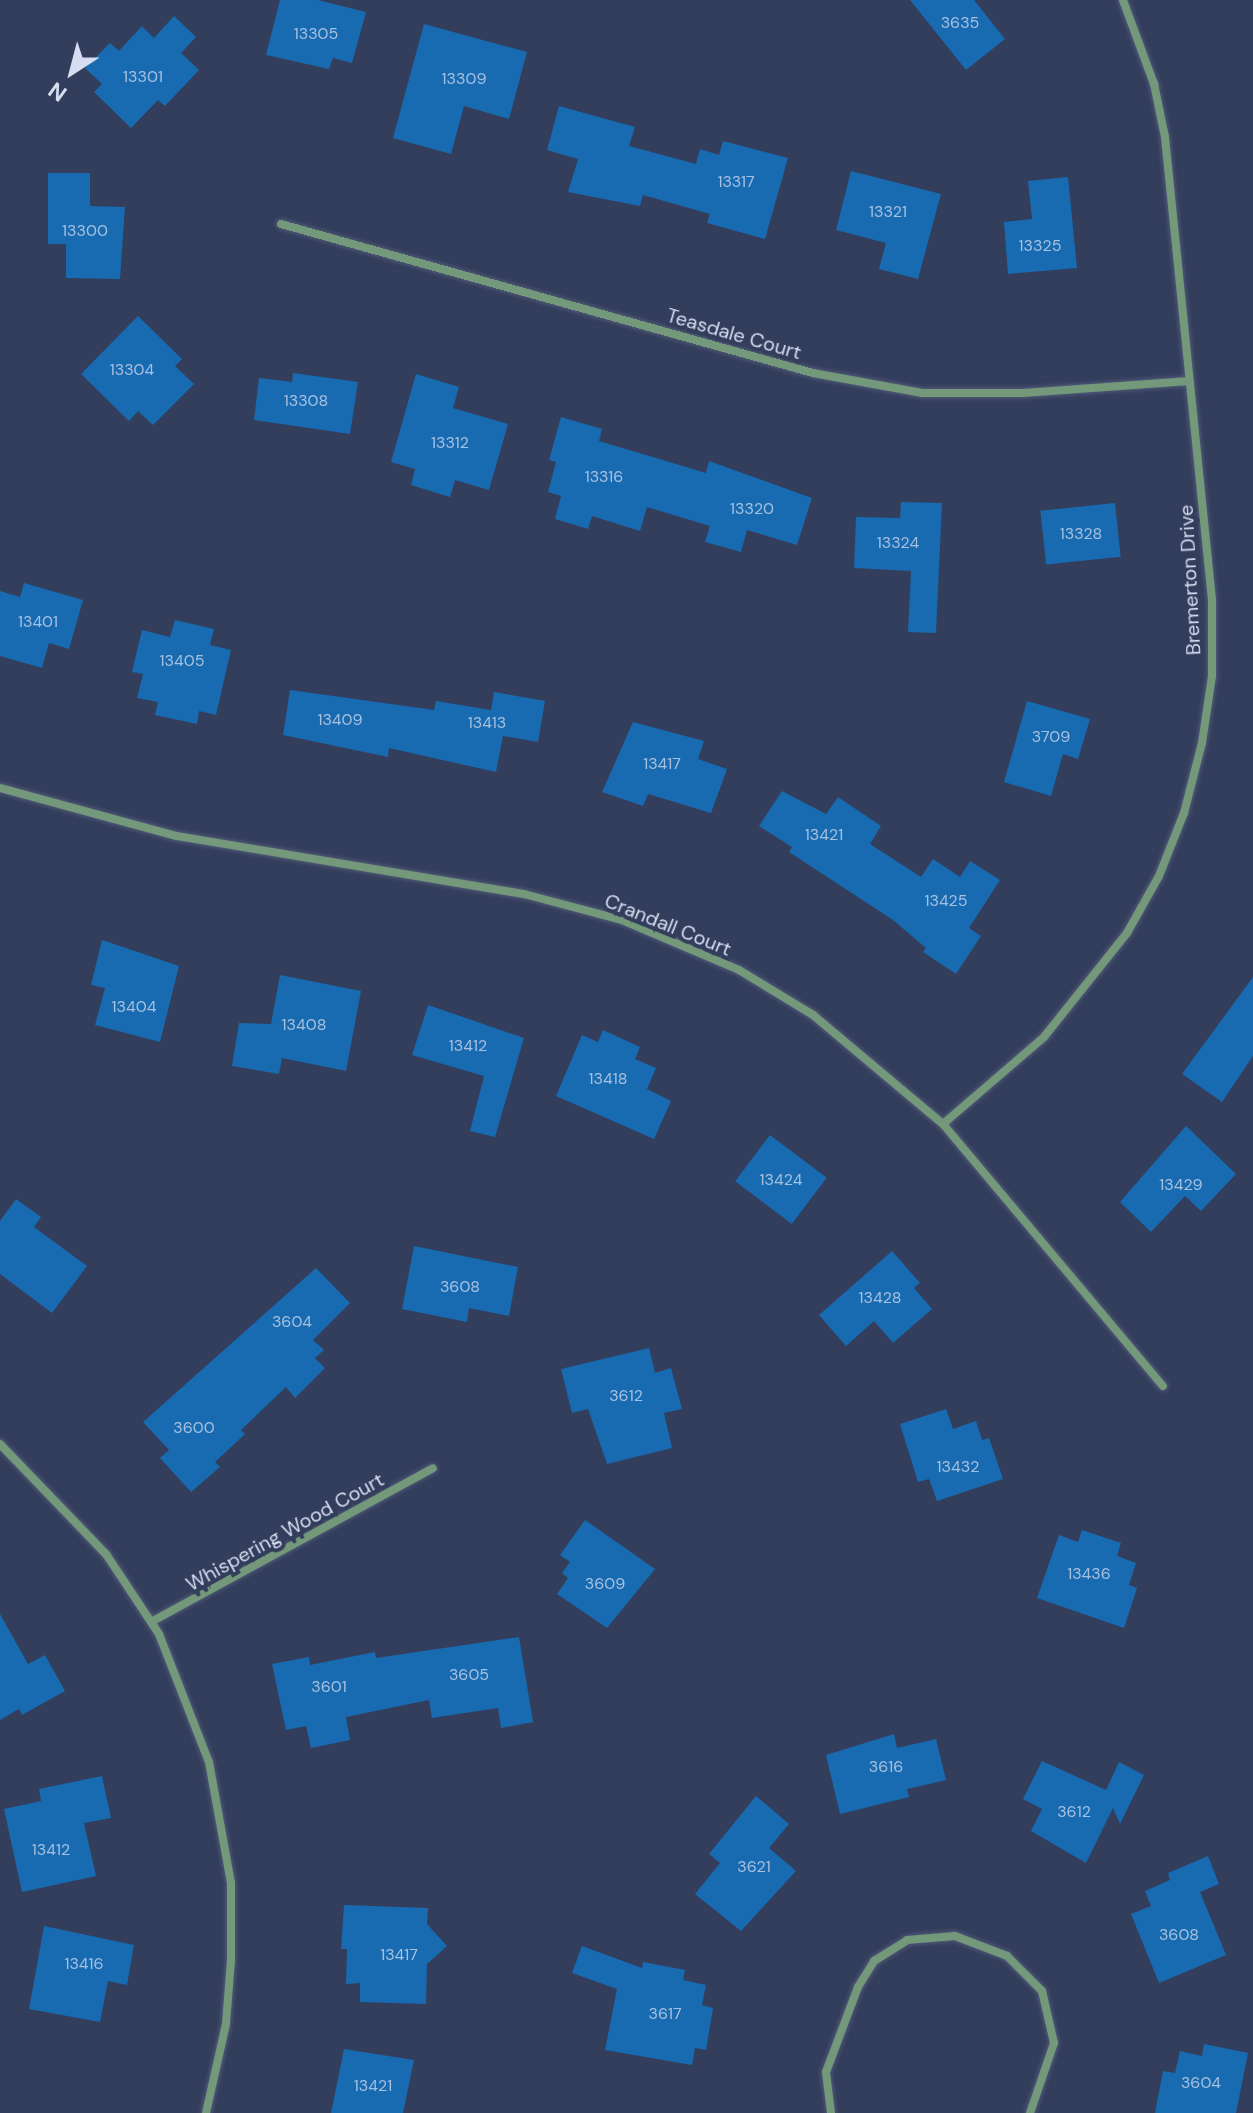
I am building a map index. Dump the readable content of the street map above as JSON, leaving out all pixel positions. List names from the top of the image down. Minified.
{"streets":{"street":["Teasdale Court","Bremerton Drive","Crandall Court","Whispering Wood Court"]},"crossings":[["Teasdale Court","Bremerton Drive"],["Bremerton Drive","Crandall Court"]],"house_numbers":["3635","13305","13301","13309","13317","13321","13300","13325","13304","13308","13312","13316","13320","13328","13324","13401","13405","13409","13413","3709","13417","13421","13425","13404","13408","13412","13418","13424","13429","3608","13428","3604","3612","3600","13432","13436","3609","3605","3601","3616","3612","13412","3621","3608","13417","13416","3617","3604","13421"],"north":"bottom left"}
